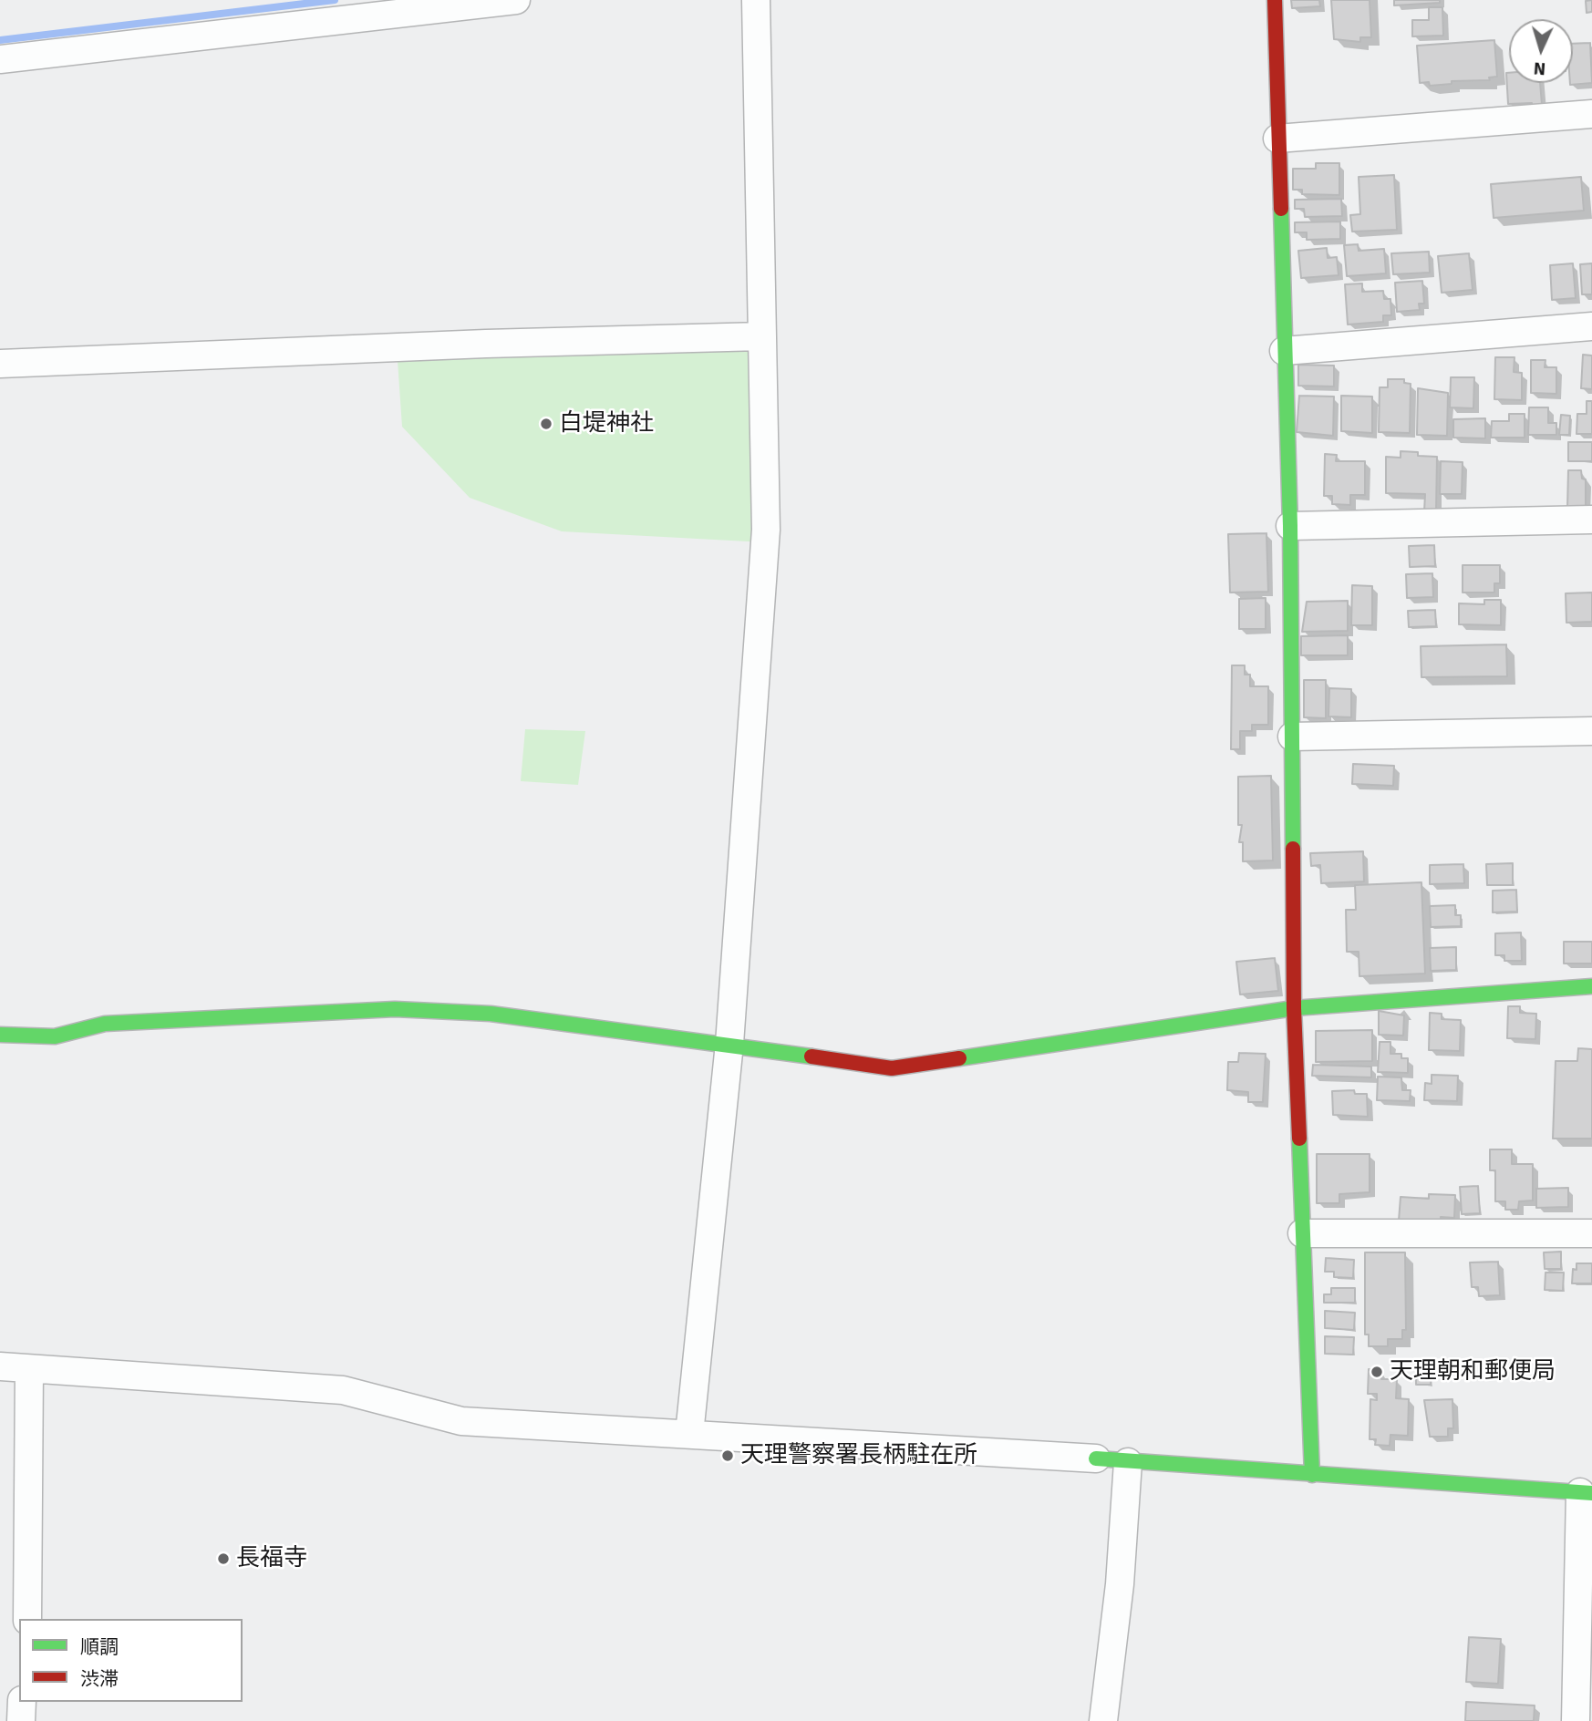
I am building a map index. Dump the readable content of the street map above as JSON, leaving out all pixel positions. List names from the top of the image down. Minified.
{"places":["白堤神社","天理朝和郵便局","天理警察署長柄駐在所","長福寺"],"legend":["順調","渋滞"],"north":"bottom"}
